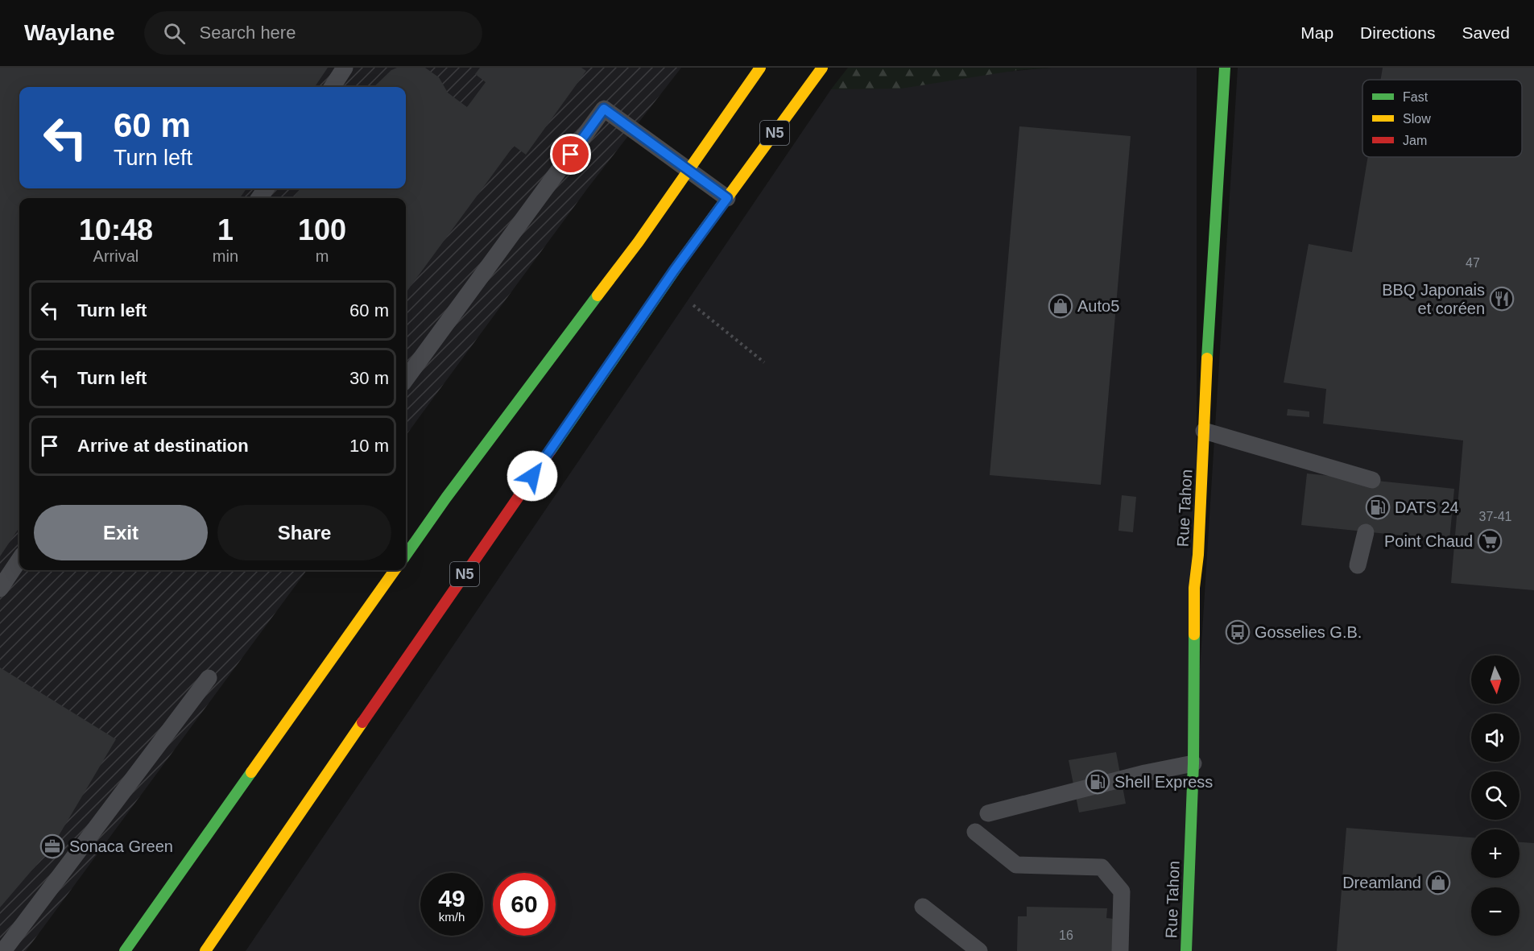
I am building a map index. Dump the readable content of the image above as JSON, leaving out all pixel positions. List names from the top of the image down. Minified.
{"streets":{"main road":["N5","Rue Tahon"]},"places":{"restaurant":["BBQ Japonais et coréen"],"shop":["Auto5","Dreamland"],"fuel station":["DATS 24","Shell Express"],"supermarket":["Point Chaud"],"bus stop":["Gosselies G.B."],"office":["Sonaca Green"]},"house_numbers":["47","37-41","16"],"legend":["Fast","Slow","Jam"],"north":"bottom","page":{"header":"Waylane","search":"Search here","nav":["Map","Directions","Saved"],"turn":["60 m","Turn left"],"eta":["10:48","Arrival","1","min","100","m"],"list":[{"name":"Turn left","value":"60 m"},{"name":"Turn left","value":"30 m"},{"name":"Arrive at destination","value":"10 m"}],"buttons":["Exit","Share"],"map_buttons":["+","−"],"speed":"49 km/h","limit":"60"}}
